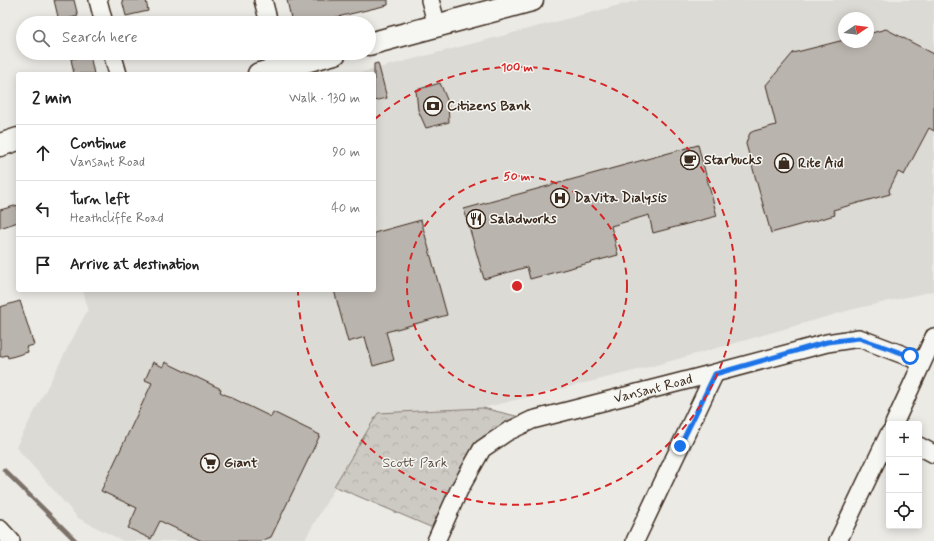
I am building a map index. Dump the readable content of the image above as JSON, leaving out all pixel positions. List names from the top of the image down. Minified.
{"streets":{"street":["Vansant Road"]},"parks":["Scott Park"],"places":{"bank":["Citizens Bank"],"cafe":["Starbucks"],"shop":["Rite Aid"],"hospital":["DaVita Dialysis"],"restaurant":["Saladworks"],"supermarket":["Giant"]},"north":"right","page":{"search":"Search here","heading":["2 min","Walk · 130 m"],"list":[["Continue","Vansant Road","90 m"],["Turn left","Heathcliffe Road","40 m"],"Arrive at destination"],"map_buttons":["+","−"]},"rings":["100 m","50 m"]}
